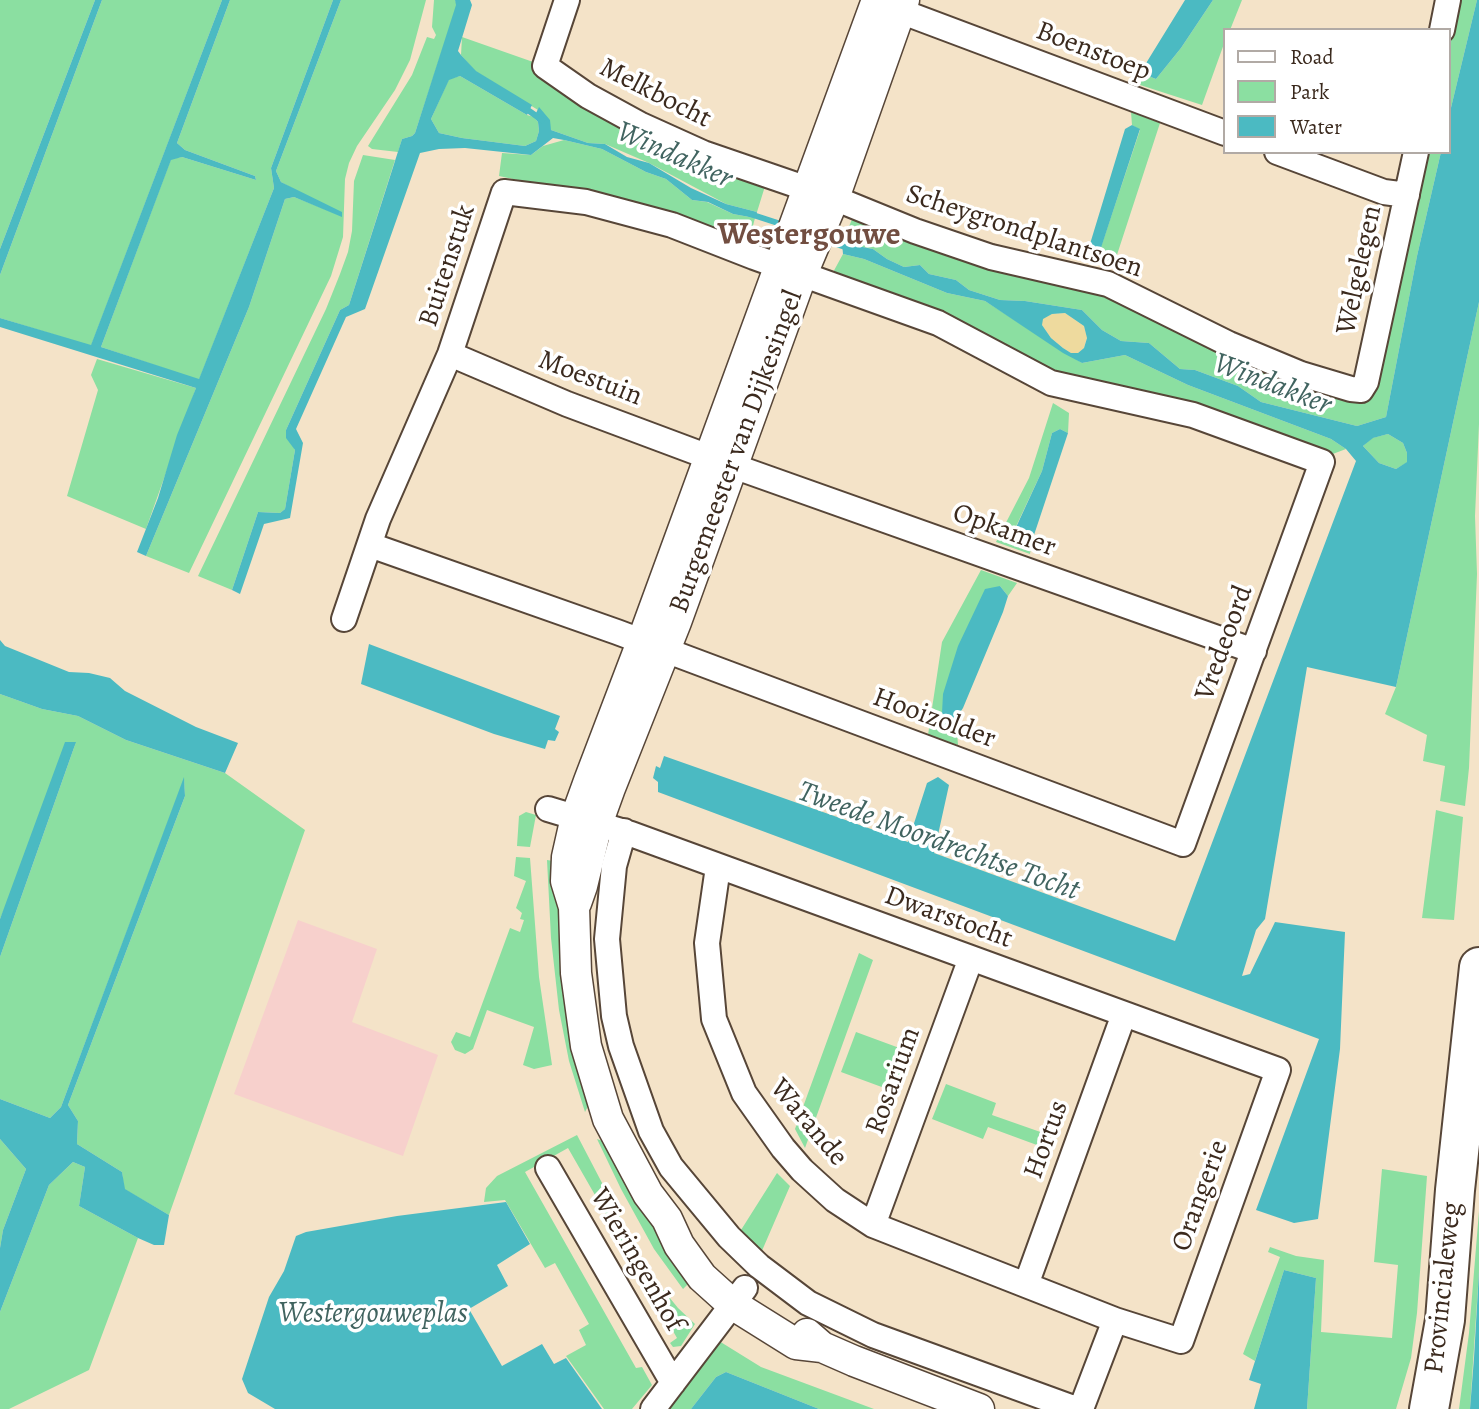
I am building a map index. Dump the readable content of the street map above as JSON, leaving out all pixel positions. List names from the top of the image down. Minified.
{"streets":{"main road":["Provincialeweg"],"street":["Boenstoep","Melkbocht","Scheygrondplantsoen","Buitenstuk","Welgelegen","Moestuin","Burgemeester van Dijkesingel","Opkamer","Vredeoord","Hooizolder","Dwarstocht","Rosarium","Warande","Hortus","Orangerie","Wieringenhof"]},"crossings":[["Boenstoep","Burgemeester van Dijkesingel"],["Melkbocht","Scheygrondplantsoen"],["Melkbocht","Burgemeester van Dijkesingel"],["Scheygrondplantsoen","Welgelegen"],["Scheygrondplantsoen","Burgemeester van Dijkesingel"],["Buitenstuk","Moestuin"],["Buitenstuk","Burgemeester van Dijkesingel"],["Buitenstuk","Vredeoord"],["Moestuin","Burgemeester van Dijkesingel"],["Moestuin","Opkamer"],["Burgemeester van Dijkesingel","Opkamer"],["Burgemeester van Dijkesingel","Vredeoord"],["Burgemeester van Dijkesingel","Hooizolder"],["Burgemeester van Dijkesingel","Dwarstocht"],["Opkamer","Vredeoord"],["Vredeoord","Hooizolder"],["Dwarstocht","Rosarium"],["Dwarstocht","Warande"],["Dwarstocht","Hortus"],["Dwarstocht","Orangerie"],["Rosarium","Warande"],["Warande","Hortus"],["Warande","Orangerie"]],"districts":["Westergouwe"],"water":["Windakker","Tweede Moordrechtse Tocht","Westergouweplas"],"legend":["Road","Park","Water"]}
